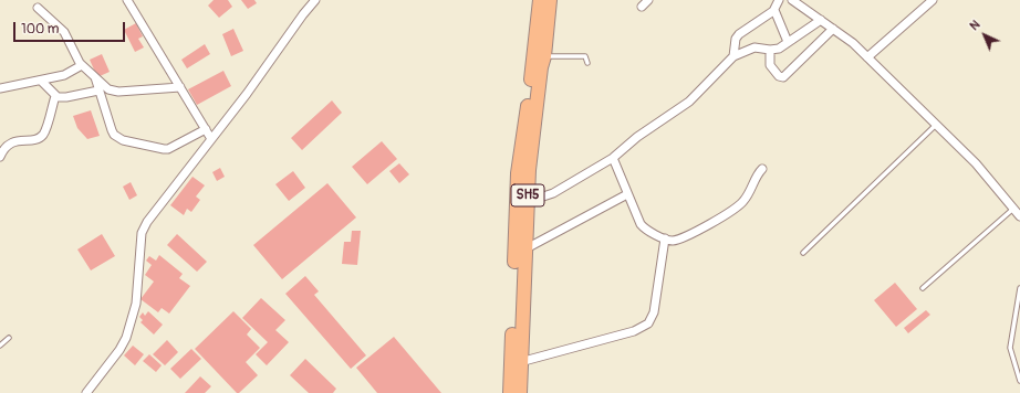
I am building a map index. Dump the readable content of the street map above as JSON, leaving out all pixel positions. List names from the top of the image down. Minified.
{"streets":{"main road":["SH5"]},"scale_bar":"100 m","north":"top left"}
